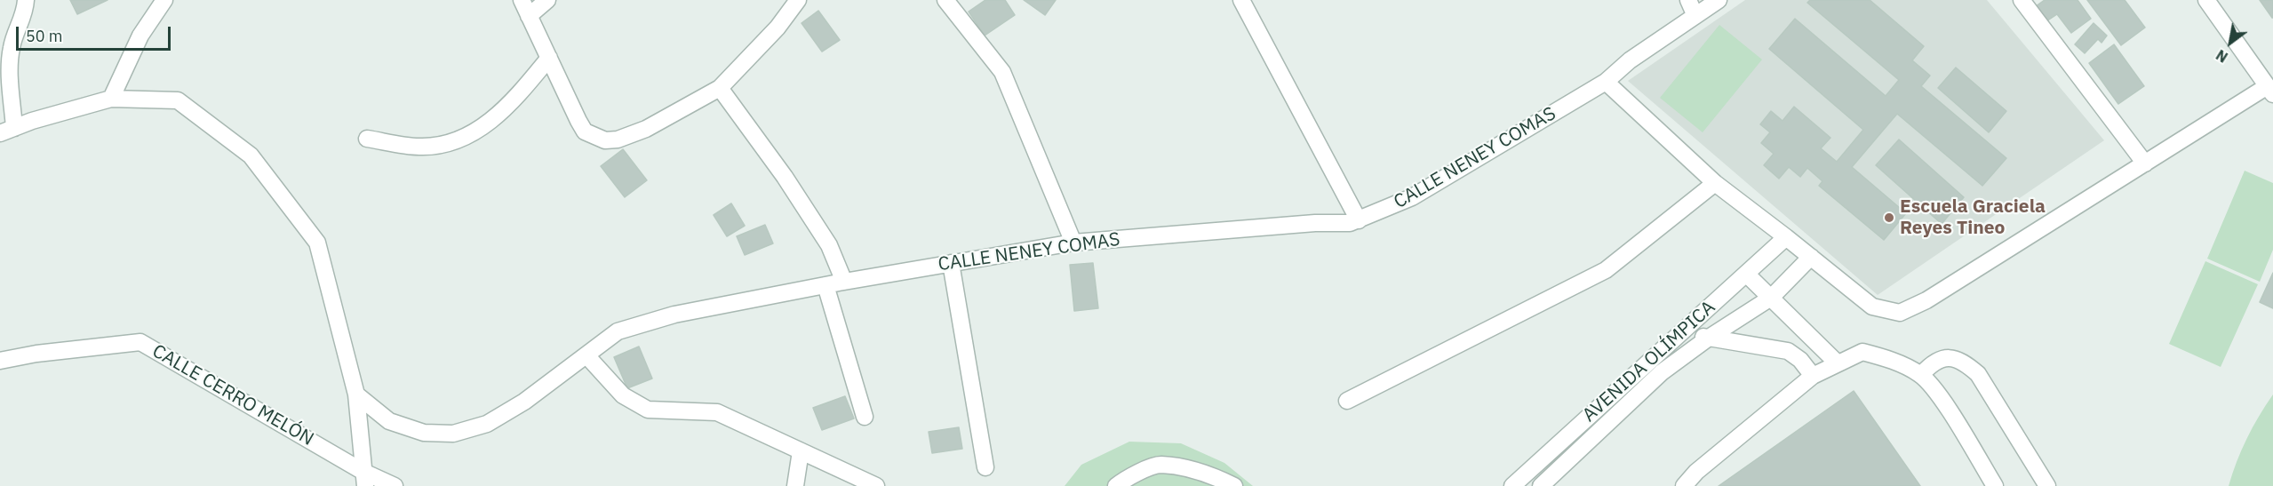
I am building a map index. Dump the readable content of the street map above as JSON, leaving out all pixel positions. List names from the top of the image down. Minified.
{"streets":{"street":["CALLE NENEY COMAS","AVENIDA OLÍMPICA","CALLE CERRO MELÓN"]},"places":["Escuela Graciela Reyes Tineo"],"scale_bar":"50 m","north":"bottom left"}
